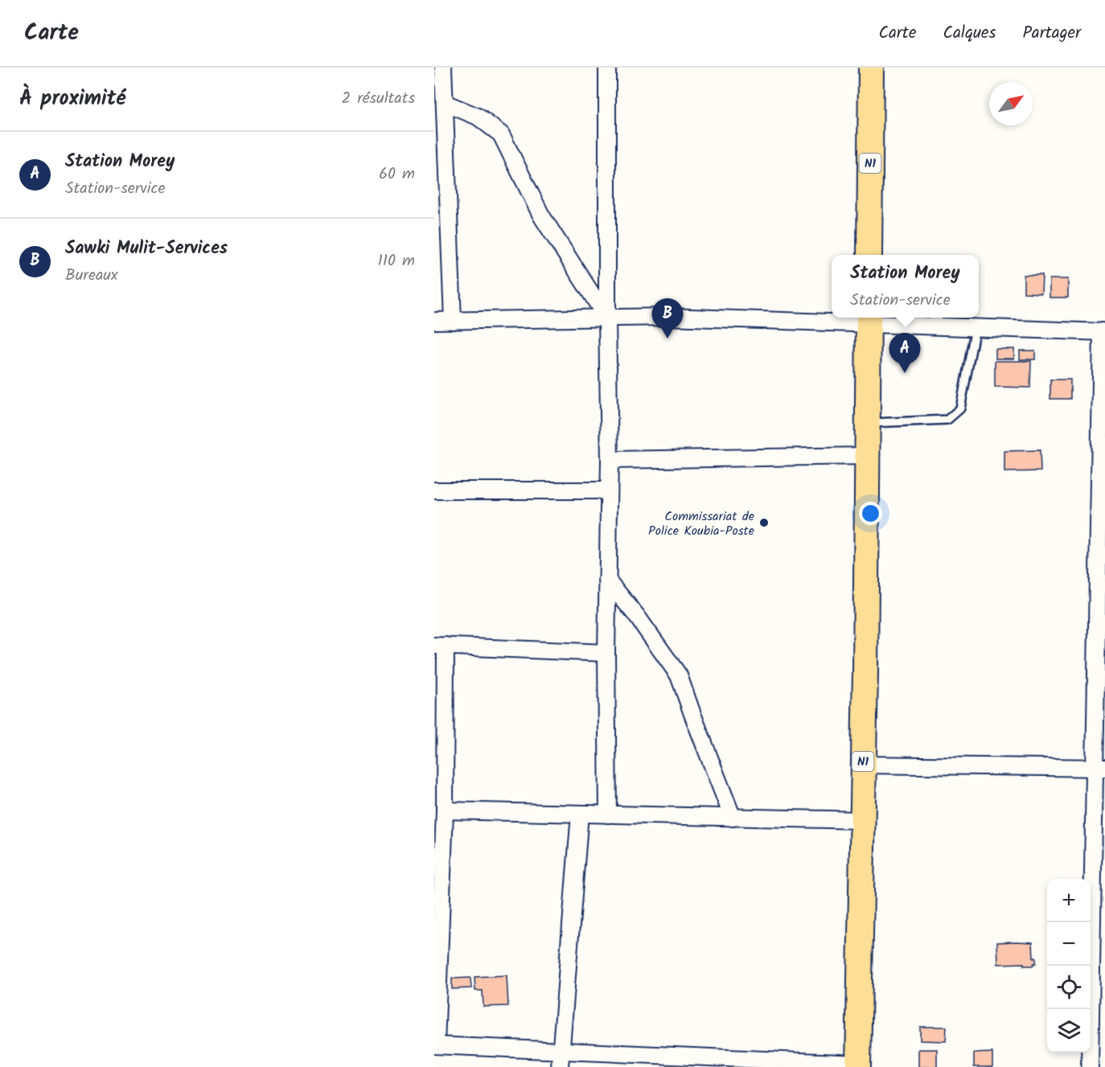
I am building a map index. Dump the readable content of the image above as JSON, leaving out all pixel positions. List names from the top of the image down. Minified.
{"streets":{"main road":["N1"]},"places":["Commissariat de Police Koubia-Poste"],"north":"top right","page":{"header":"Carte","nav":["Carte","Calques","Partager"],"heading":["À proximité","2 résultats"],"list":[{"mark":"A","name":"Station Morey","note":"Station-service","value":"60 m"},{"mark":"B","name":"Sawki Mulit-Services","note":"Bureaux","value":"110 m"}],"popup":["Station Morey","Station-service"],"pins":["B","A"],"map_buttons":["+","−"]}}
